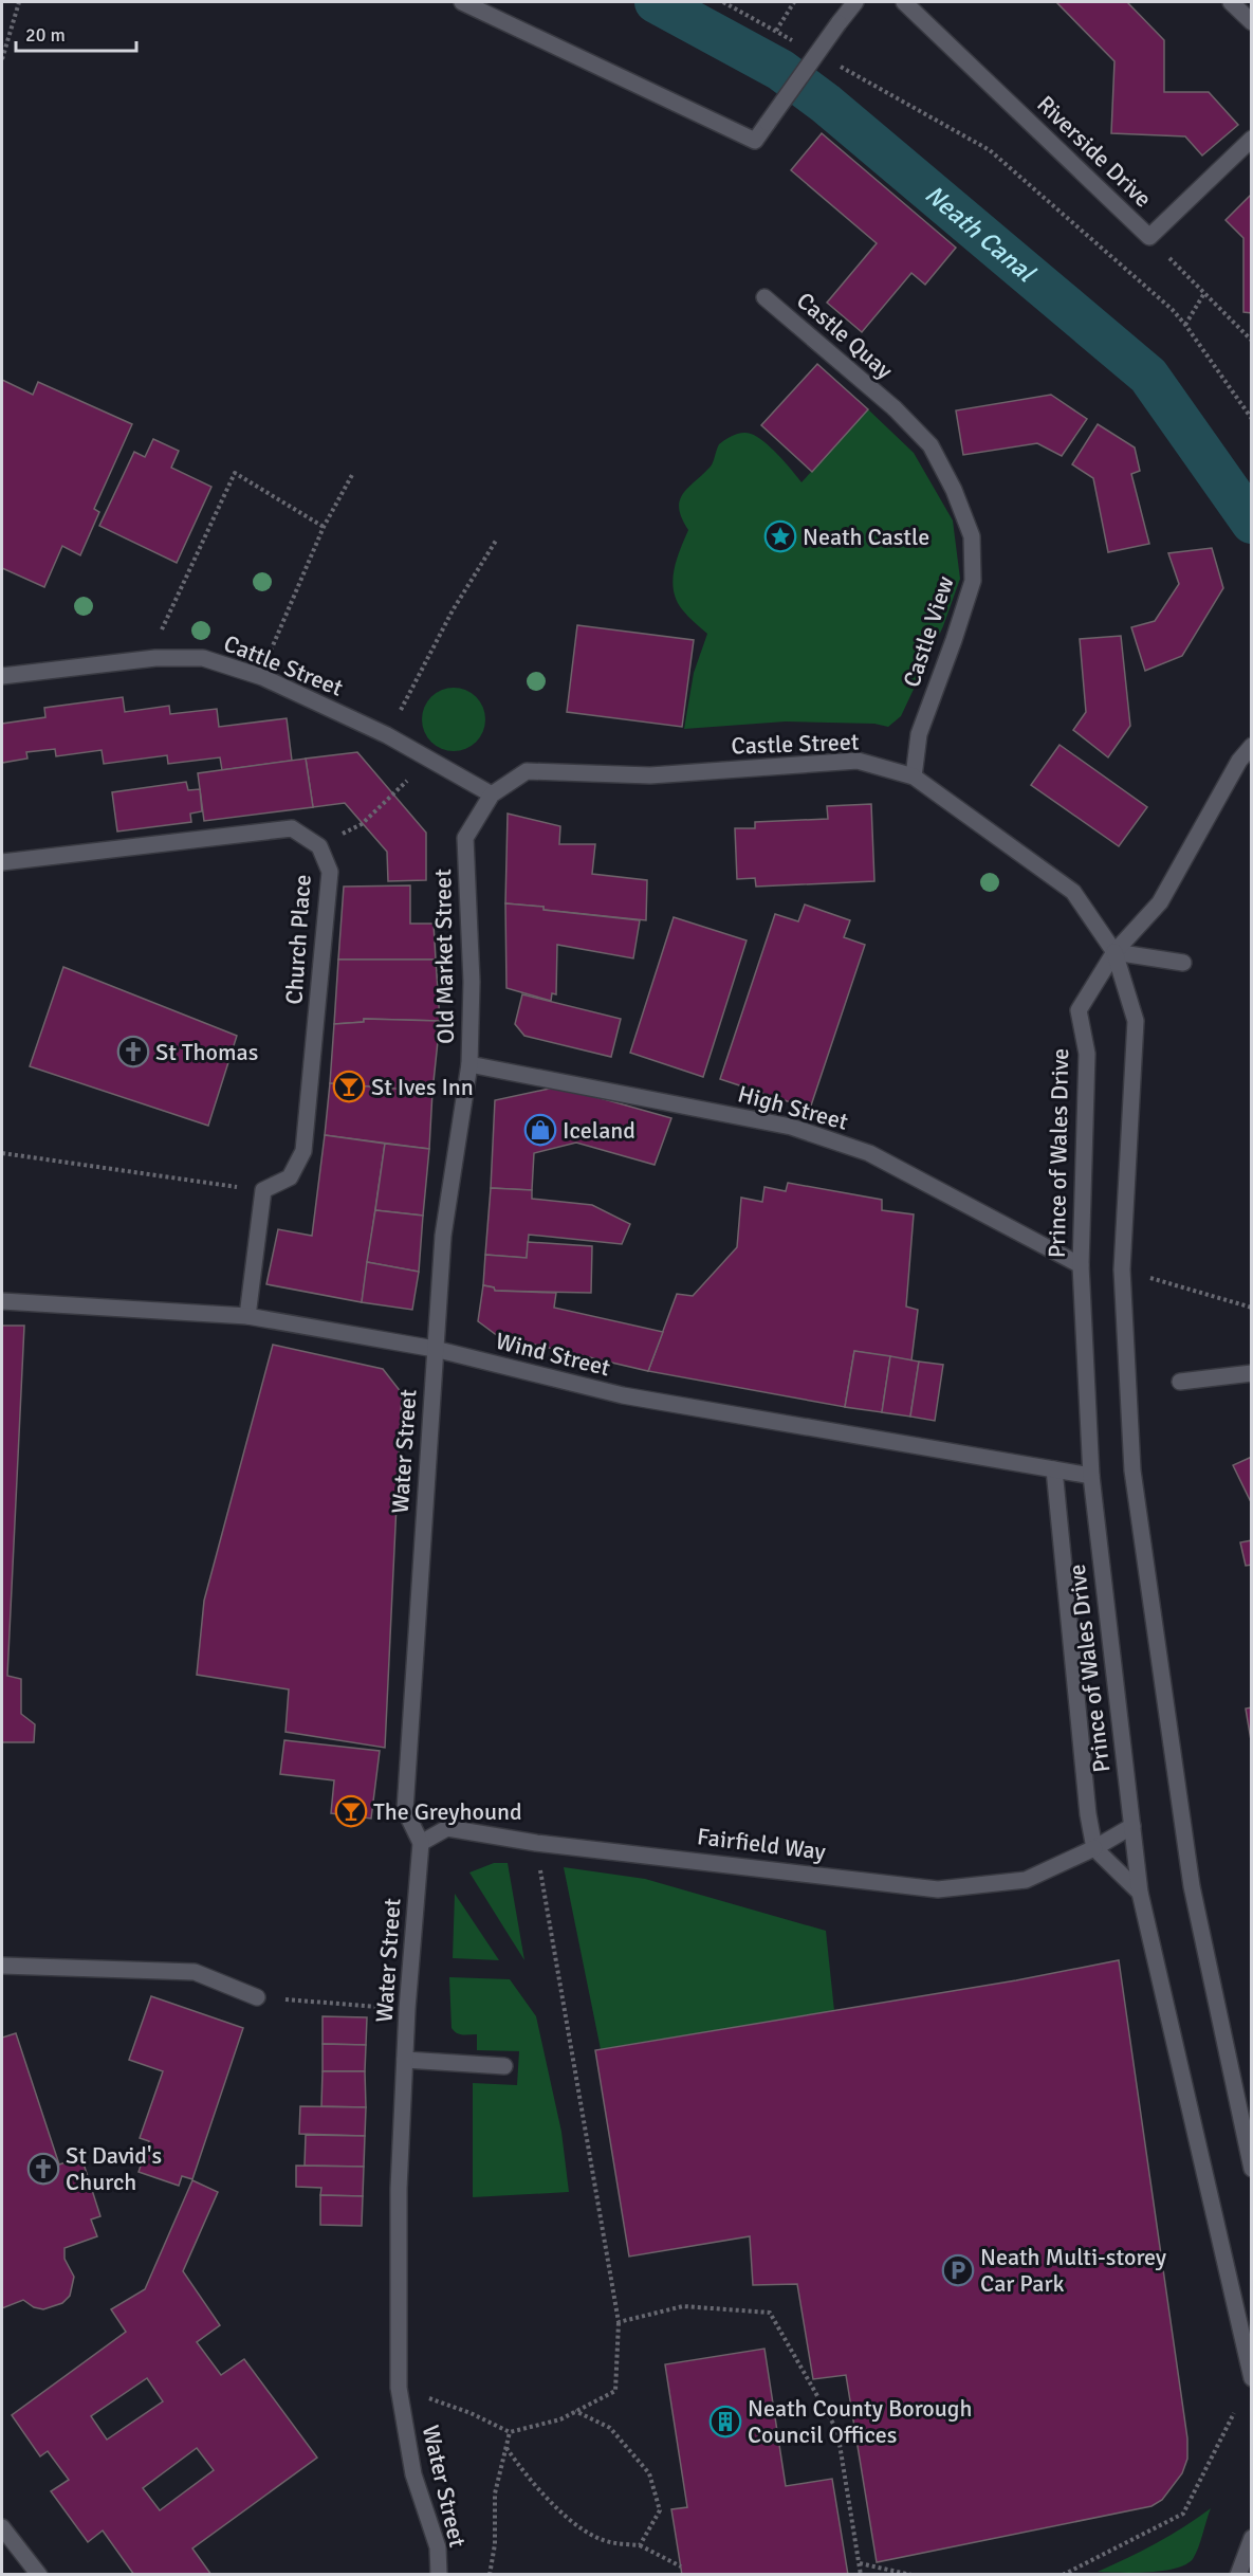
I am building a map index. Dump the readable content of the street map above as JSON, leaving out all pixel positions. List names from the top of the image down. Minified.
{"streets":{"street":["Riverside Drive","Castle Quay","Castle View","Cattle Street","Castle Street","Church Place","Old Market Street","High Street","Prince of Wales Drive","Wind Street","Water Street","Fairfield Way"]},"crossings":[["Castle Quay","Castle View"],["Castle View","Castle Street"],["Cattle Street","Castle Street"],["Cattle Street","Old Market Street"],["Castle Street","Old Market Street"],["Castle Street","Prince of Wales Drive"],["Old Market Street","High Street"],["Old Market Street","Wind Street"],["Old Market Street","Water Street"],["High Street","Prince of Wales Drive"],["Prince of Wales Drive","Wind Street"],["Prince of Wales Drive","Fairfield Way"],["Wind Street","Water Street"],["Water Street","Fairfield Way"]],"water":["Neath Canal"],"places":{"place":["Neath Castle"],"church":["St Thomas","St David's Church"],"bar":["St Ives Inn","The Greyhound"],"shop":["Iceland"],"parking":["Neath Multi-storey Car Park"],"building":["Neath County Borough Council Offices"]},"scale_bar":"20 m"}
